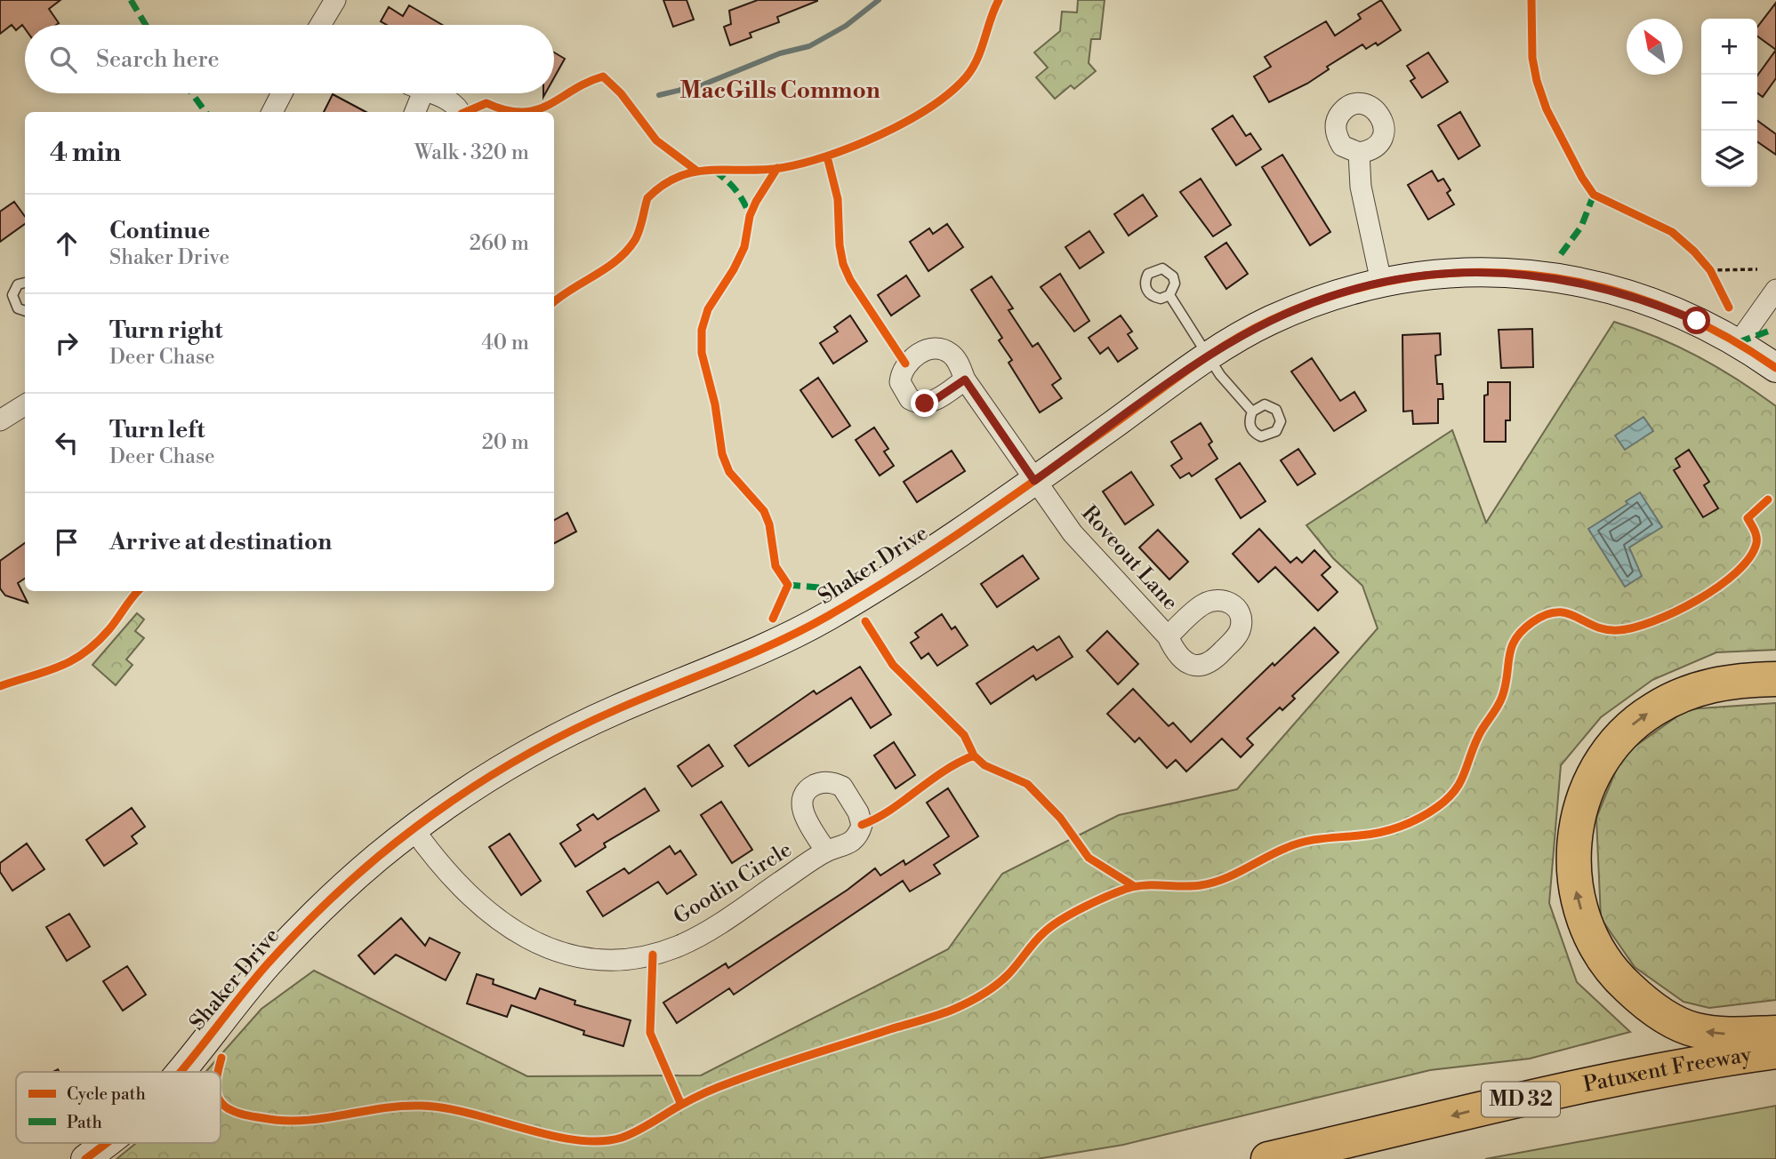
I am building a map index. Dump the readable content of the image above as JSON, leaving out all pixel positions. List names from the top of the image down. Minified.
{"streets":{"highway":["Patuxent Freeway","MD 32"],"street":["Roveout Lane","Shaker Drive","Goodin Circle"]},"crossings":[["Roveout Lane","Shaker Drive"],["Shaker Drive","Goodin Circle"]],"one_way":["Patuxent Freeway"],"districts":["MacGills Common"],"legend":["Cycle path","Path"],"north":"top left","page":{"map_buttons":["+","−"],"search":"Search here","heading":["4 min","Walk · 320 m"],"list":[["Continue","Shaker Drive","260 m"],["Turn right","Deer Chase","40 m"],["Turn left","Deer Chase","20 m"],"Arrive at destination"]}}
